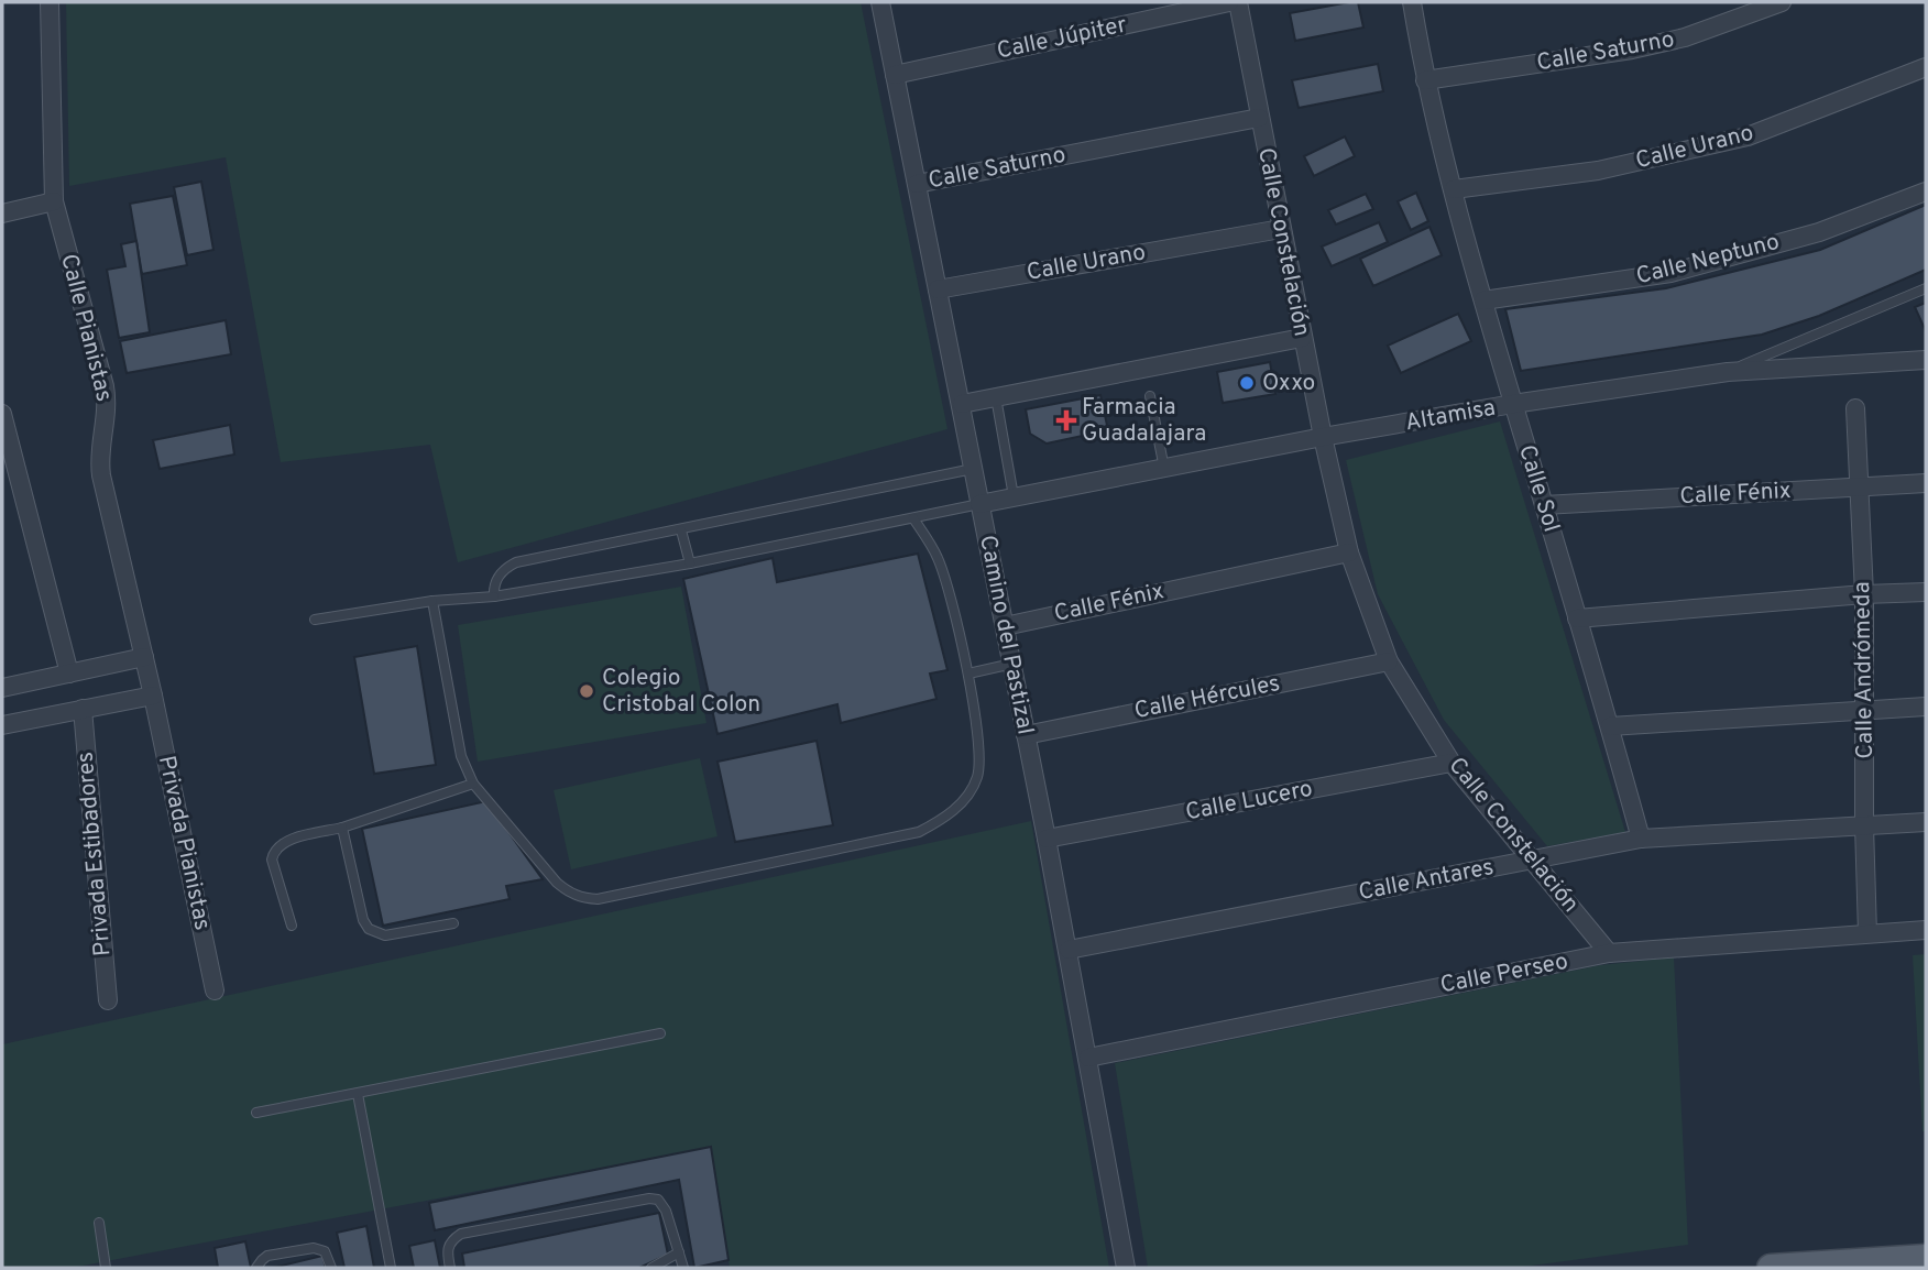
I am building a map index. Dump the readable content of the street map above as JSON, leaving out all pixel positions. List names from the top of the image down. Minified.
{"streets":{"street":["Calle Júpiter","Calle Saturno","Calle Urano","Calle Constelación","Calle Neptuno","Calle Pianistas","Altamisa","Calle Sol","Calle Fénix","Camino del Pastizal","Calle Andrómeda","Calle Hércules","Calle Lucero","Privada Pianistas","Privada Estibadores","Calle Antares","Calle Perseo"]},"crossings":[["Calle Júpiter","Camino del Pastizal"],["Calle Saturno","Calle Constelación"],["Calle Saturno","Calle Sol"],["Calle Saturno","Camino del Pastizal"],["Calle Urano","Calle Constelación"],["Calle Urano","Calle Sol"],["Calle Urano","Camino del Pastizal"],["Calle Constelación","Altamisa"],["Calle Constelación","Calle Fénix"],["Calle Constelación","Calle Hércules"],["Calle Constelación","Calle Lucero"],["Calle Constelación","Calle Antares"],["Calle Constelación","Calle Perseo"],["Calle Neptuno","Calle Sol"],["Calle Pianistas","Privada Pianistas"],["Altamisa","Calle Sol"],["Altamisa","Camino del Pastizal"],["Calle Sol","Calle Fénix"],["Calle Sol","Calle Antares"],["Calle Fénix","Camino del Pastizal"],["Calle Fénix","Calle Andrómeda"],["Camino del Pastizal","Calle Hércules"],["Camino del Pastizal","Calle Lucero"],["Camino del Pastizal","Calle Antares"],["Camino del Pastizal","Calle Perseo"],["Calle Andrómeda","Calle Antares"],["Calle Andrómeda","Calle Perseo"]],"places":{"other":["Oxxo","Colegio Cristobal Colon"],"health":["Farmacia Guadalajara"]}}
